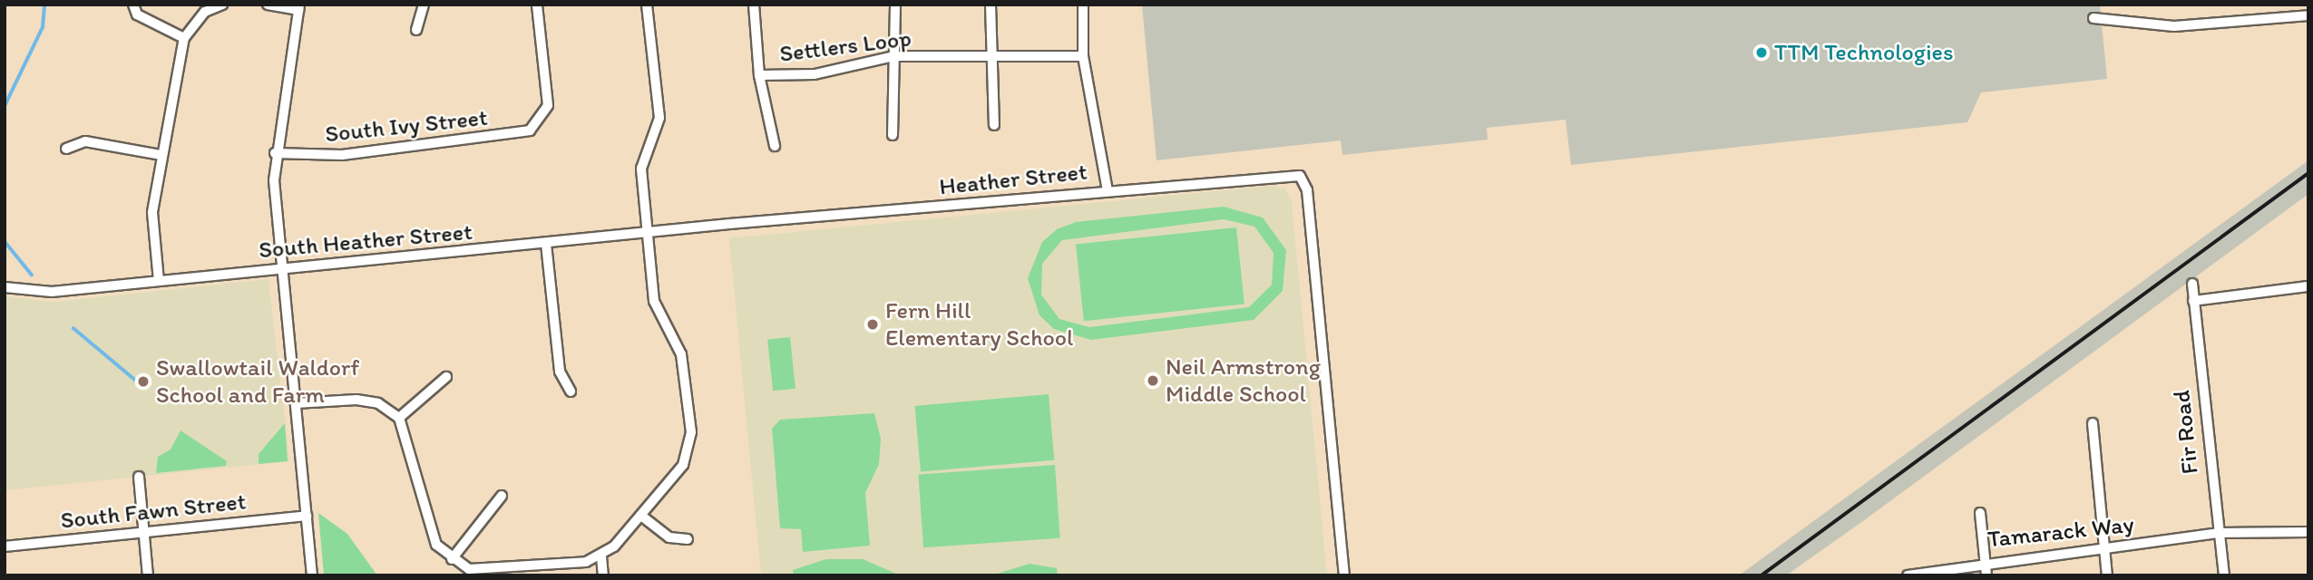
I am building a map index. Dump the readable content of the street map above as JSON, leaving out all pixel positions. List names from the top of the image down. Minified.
{"streets":{"street":["Settlers Loop","South Ivy Street","Heather Street","South Heather Street","Fir Road","South Fawn Street","Tamarack Way"]},"crossings":[["Heather Street","South Heather Street"],["Fir Road","Tamarack Way"]],"places":["TTM Technologies","Fern Hill Elementary School","Neil Armstrong Middle School","Swallowtail Waldorf School and Farm"]}
